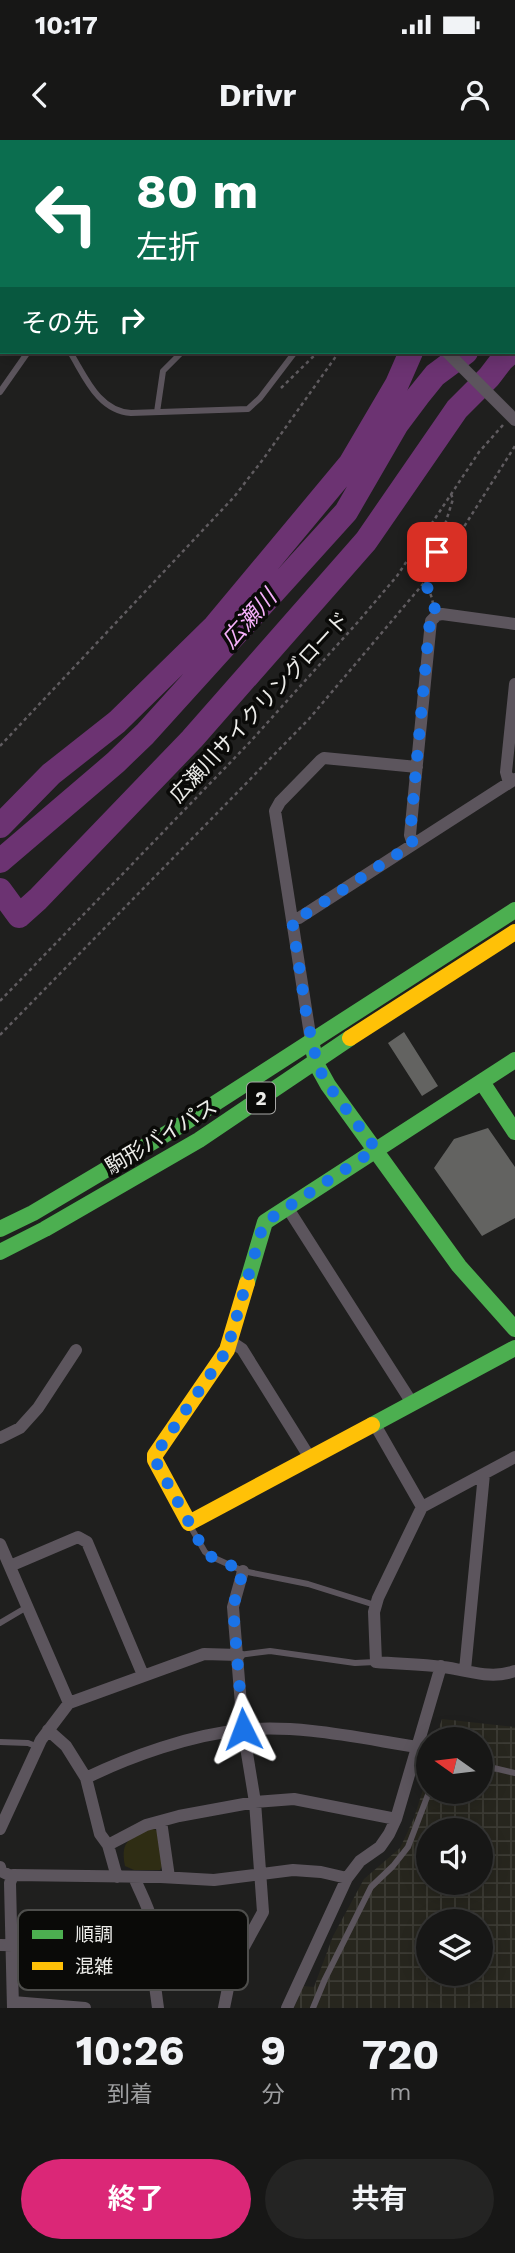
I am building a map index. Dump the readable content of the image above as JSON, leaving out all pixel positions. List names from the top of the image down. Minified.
{"streets":{"street":["2","駒形バイパス"],"path":["広瀬川サイクリングロード"]},"water":["広瀬川"],"legend":["順調","混雑"],"north":"left","page":{"status":"10:17","header":"Drivr","turn":["80 m","左折"],"then":"その先","eta":["10:26","到着","9","分","720","m"],"buttons":["終了","共有"]}}
